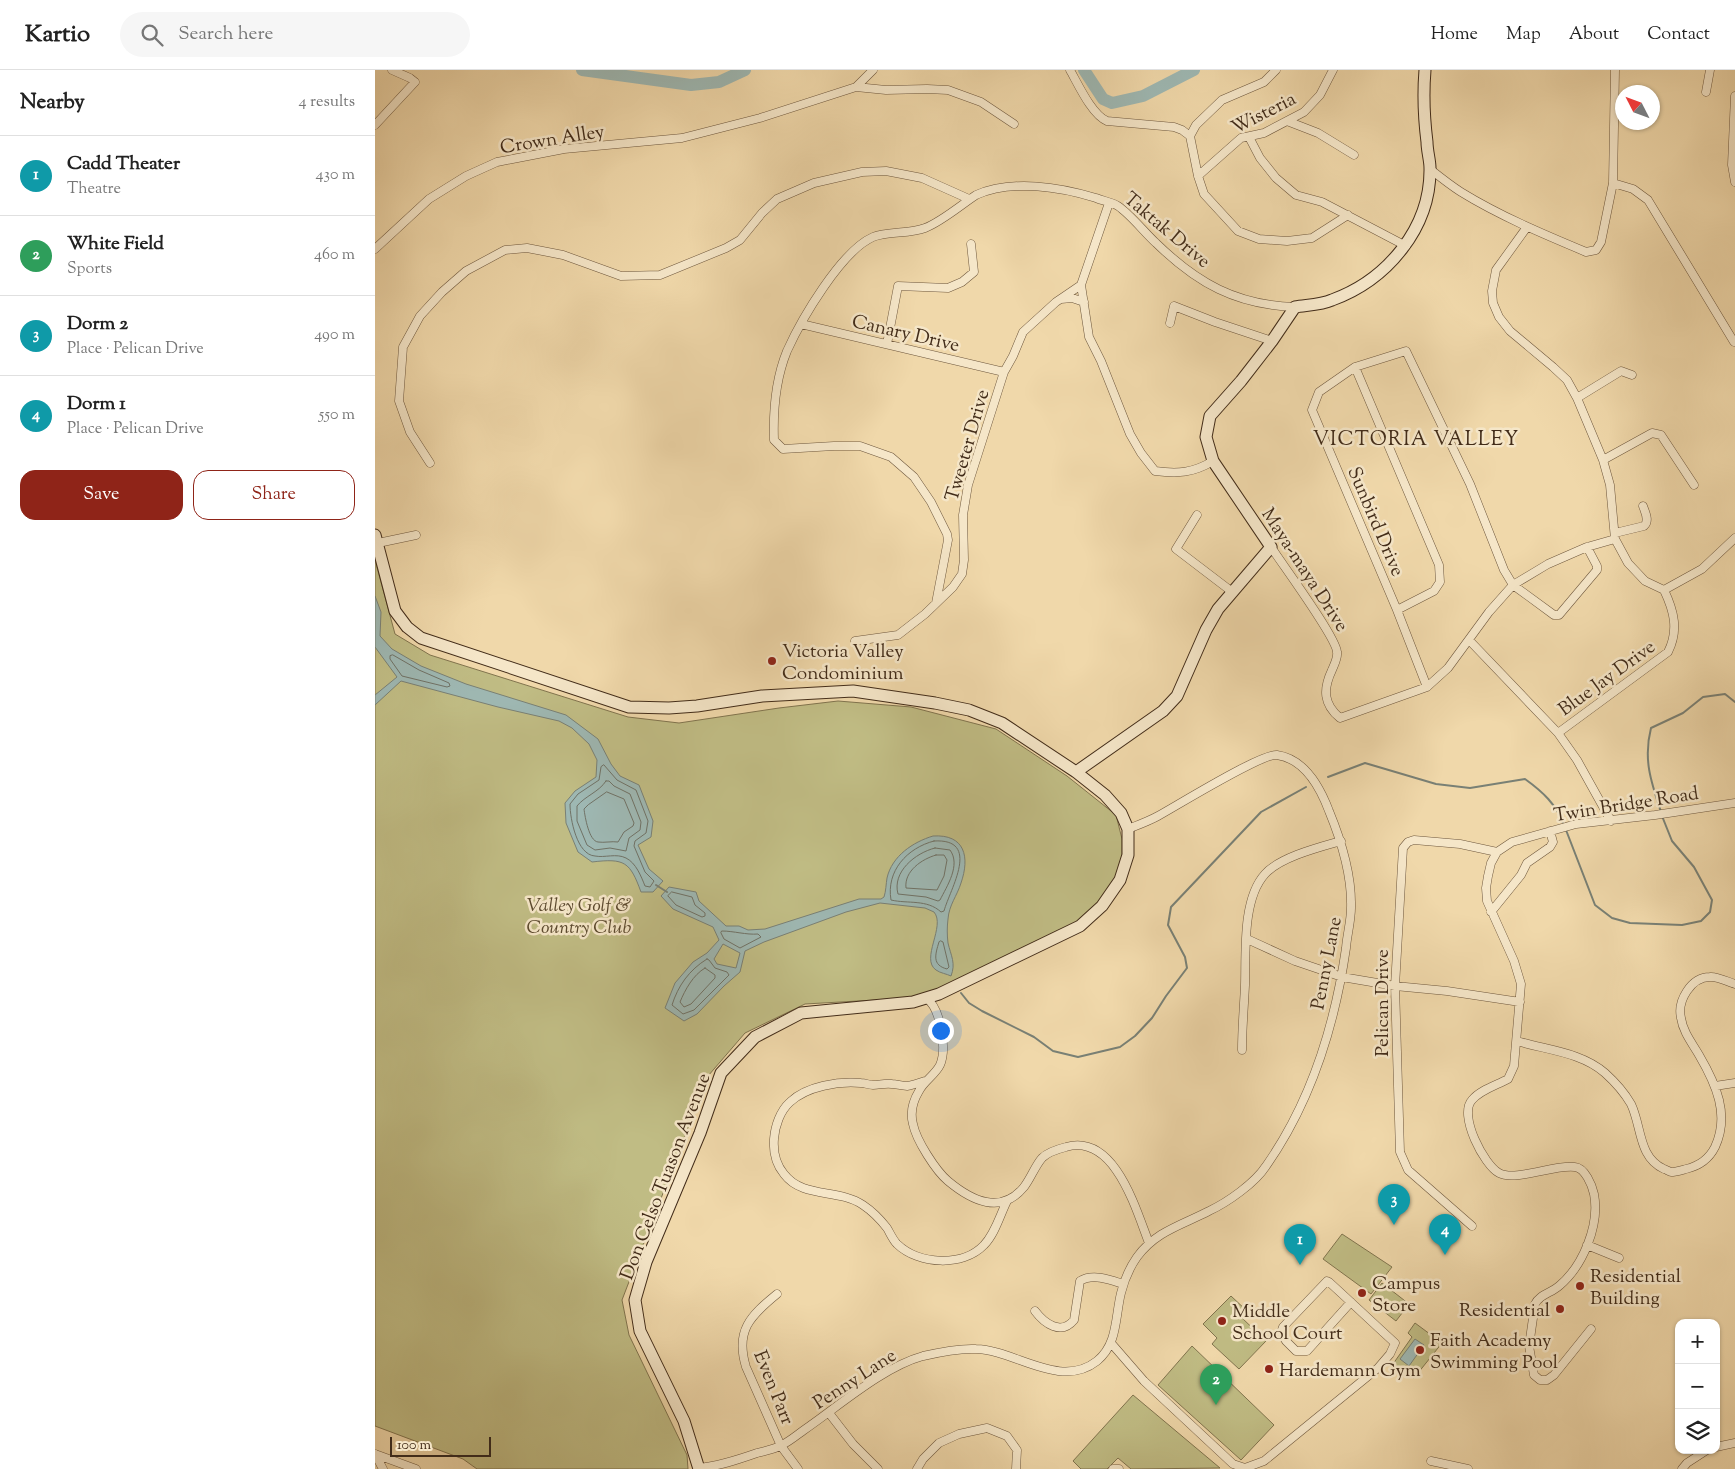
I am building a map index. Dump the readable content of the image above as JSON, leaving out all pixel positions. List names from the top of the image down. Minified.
{"streets":{"street":["Wisteria","Crown Alley","Taktak Drive","Canary Drive","Tweeter Drive","Sunbird Drive","Maya-maya Drive","Blue Jay Drive","Twin Bridge Road","Penny Lane","Pelican Drive","Don Celso Tuason Avenue","Even Parr"]},"crossings":[["Taktak Drive","Canary Drive"],["Taktak Drive","Tweeter Drive"],["Taktak Drive","Maya-maya Drive"],["Canary Drive","Tweeter Drive"],["Sunbird Drive","Maya-maya Drive"],["Twin Bridge Road","Pelican Drive"],["Penny Lane","Don Celso Tuason Avenue"],["Penny Lane","Even Parr"]],"districts":["VICTORIA VALLEY"],"parks":["Valley Golf & Country Club"],"places":["Victoria Valley Condominium","Residential Building","Campus Store","Residential","Middle School Court","Faith Academy Swimming Pool","Hardemann Gym"],"scale_bar":"100 m","north":"top left","page":{"header":"Kartio","search":"Search here","nav":["Home","Map","About","Contact"],"heading":["Nearby","4 results"],"list":[{"mark":"1","name":"Cadd Theater","note":"Theatre","value":"430 m"},{"mark":"2","name":"White Field","note":"Sports","value":"460 m"},{"mark":"3","name":"Dorm 2","note":"Place · Pelican Drive","value":"490 m"},{"mark":"4","name":"Dorm 1","note":"Place · Pelican Drive","value":"550 m"}],"buttons":["Save","Share"],"pins":["3","4","1","2"],"map_buttons":["+","−"],"scale":"100 m"}}
